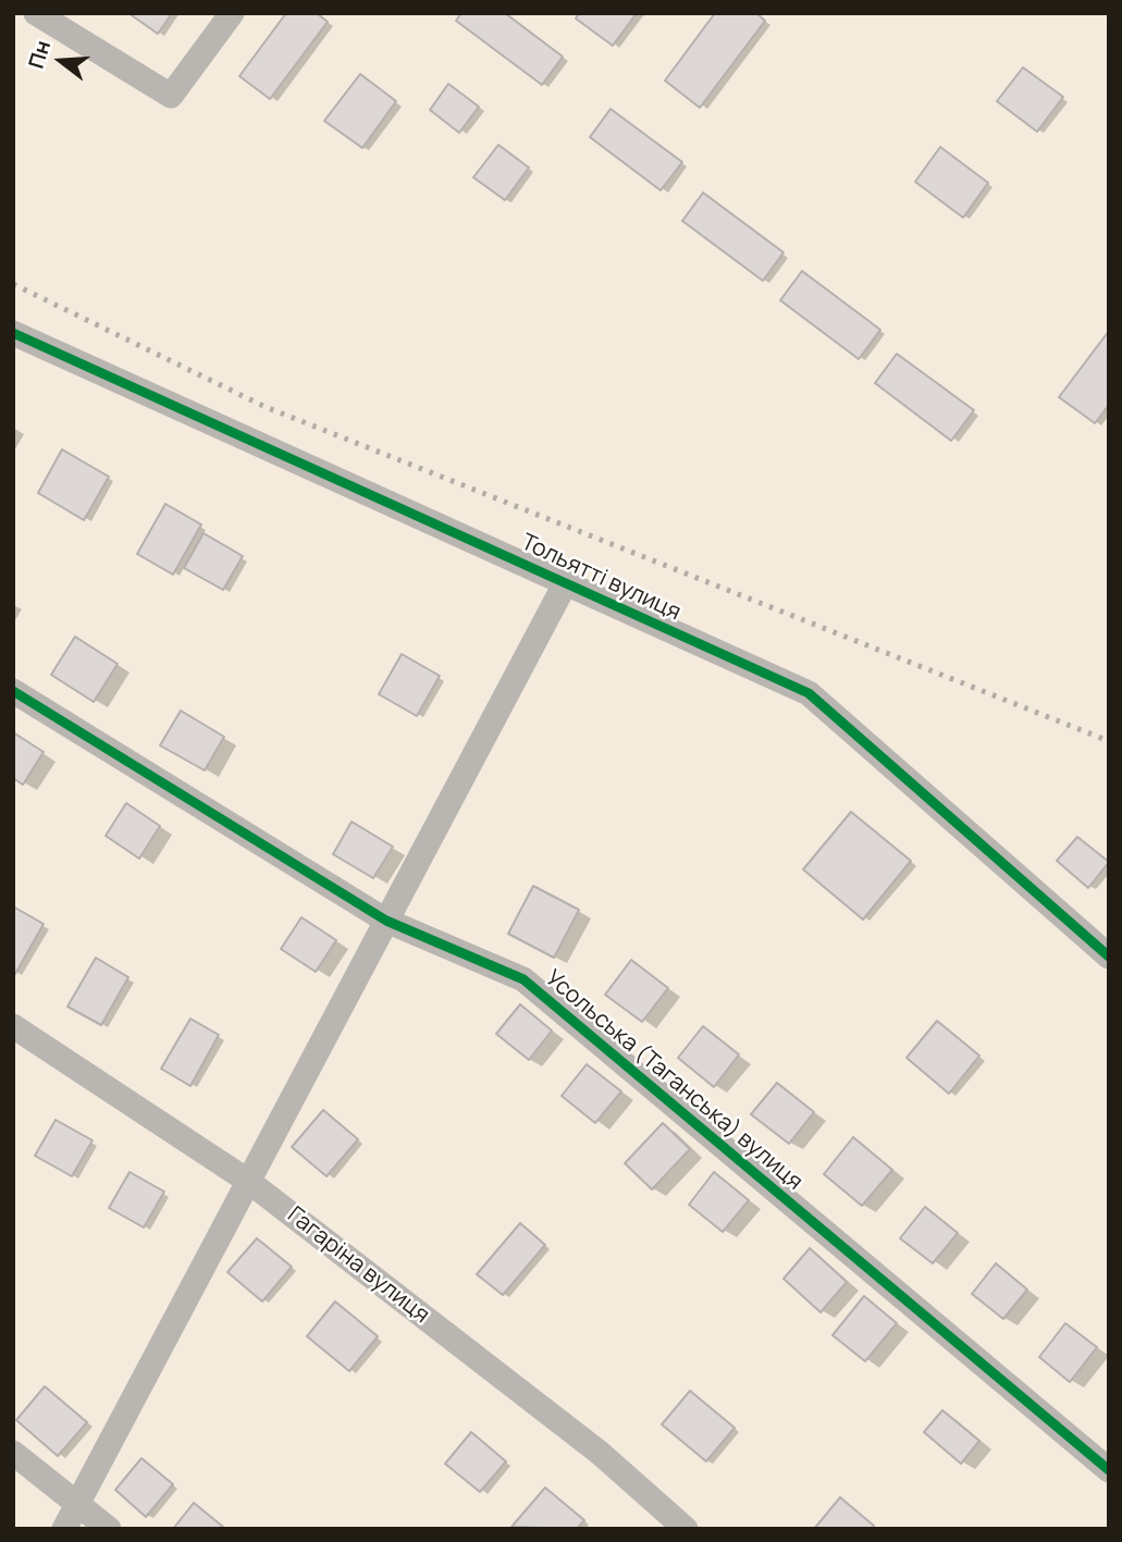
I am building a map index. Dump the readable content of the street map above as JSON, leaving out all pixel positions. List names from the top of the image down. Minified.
{"streets":{"street":["Тольятті вулиця","Усольська (Таганська) вулиця","Гагаріна вулиця"]},"north":"left"}
